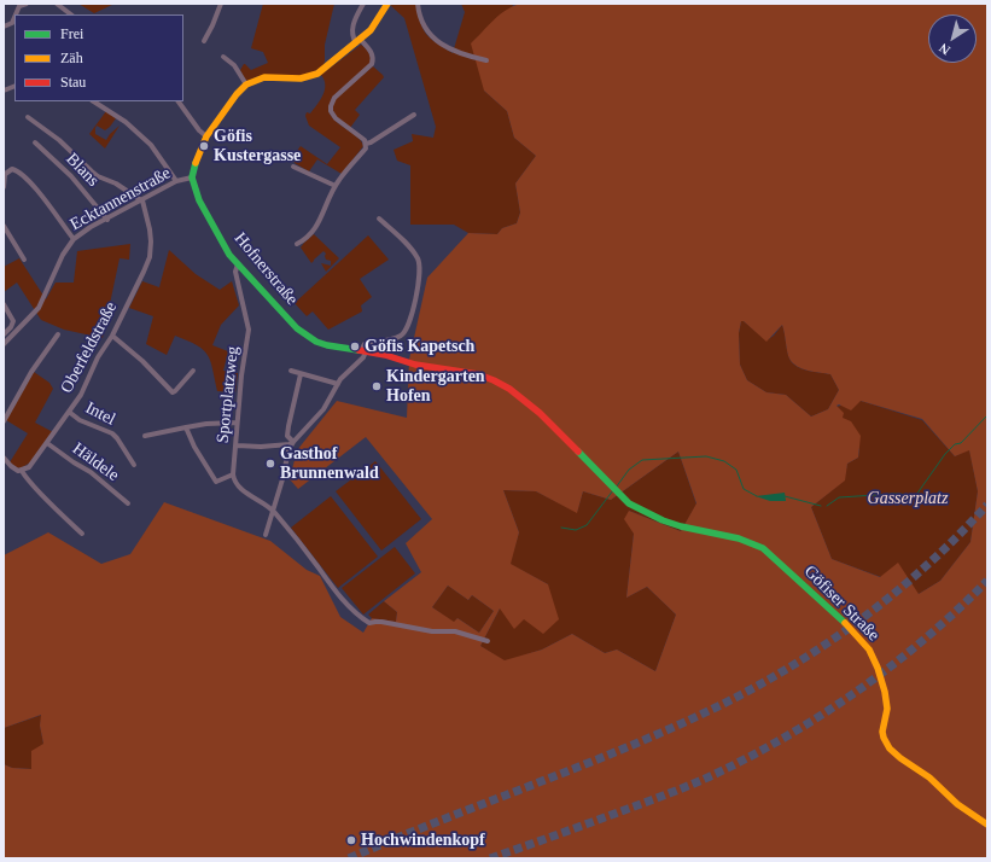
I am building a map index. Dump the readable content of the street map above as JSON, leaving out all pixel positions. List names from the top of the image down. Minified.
{"streets":{"main road":["Hofnerstraße","Göfiser Straße"],"street":["Blans","Ecktannenstraße","Oberfeldstraße","Sportplatzweg","Intel","Häldele"]},"crossings":[["Blans","Ecktannenstraße"],["Ecktannenstraße","Hofnerstraße"],["Ecktannenstraße","Oberfeldstraße"],["Hofnerstraße","Sportplatzweg"],["Hofnerstraße","Göfiser Straße"],["Oberfeldstraße","Intel"],["Oberfeldstraße","Häldele"]],"parks":["Gasserplatz"],"places":["Göfis Kustergasse","Göfis Kapetsch","Kindergarten Hofen","Gasthof Brunnenwald","Hochwindenkopf"],"legend":["Frei","Zäh","Stau"],"north":"bottom left"}
